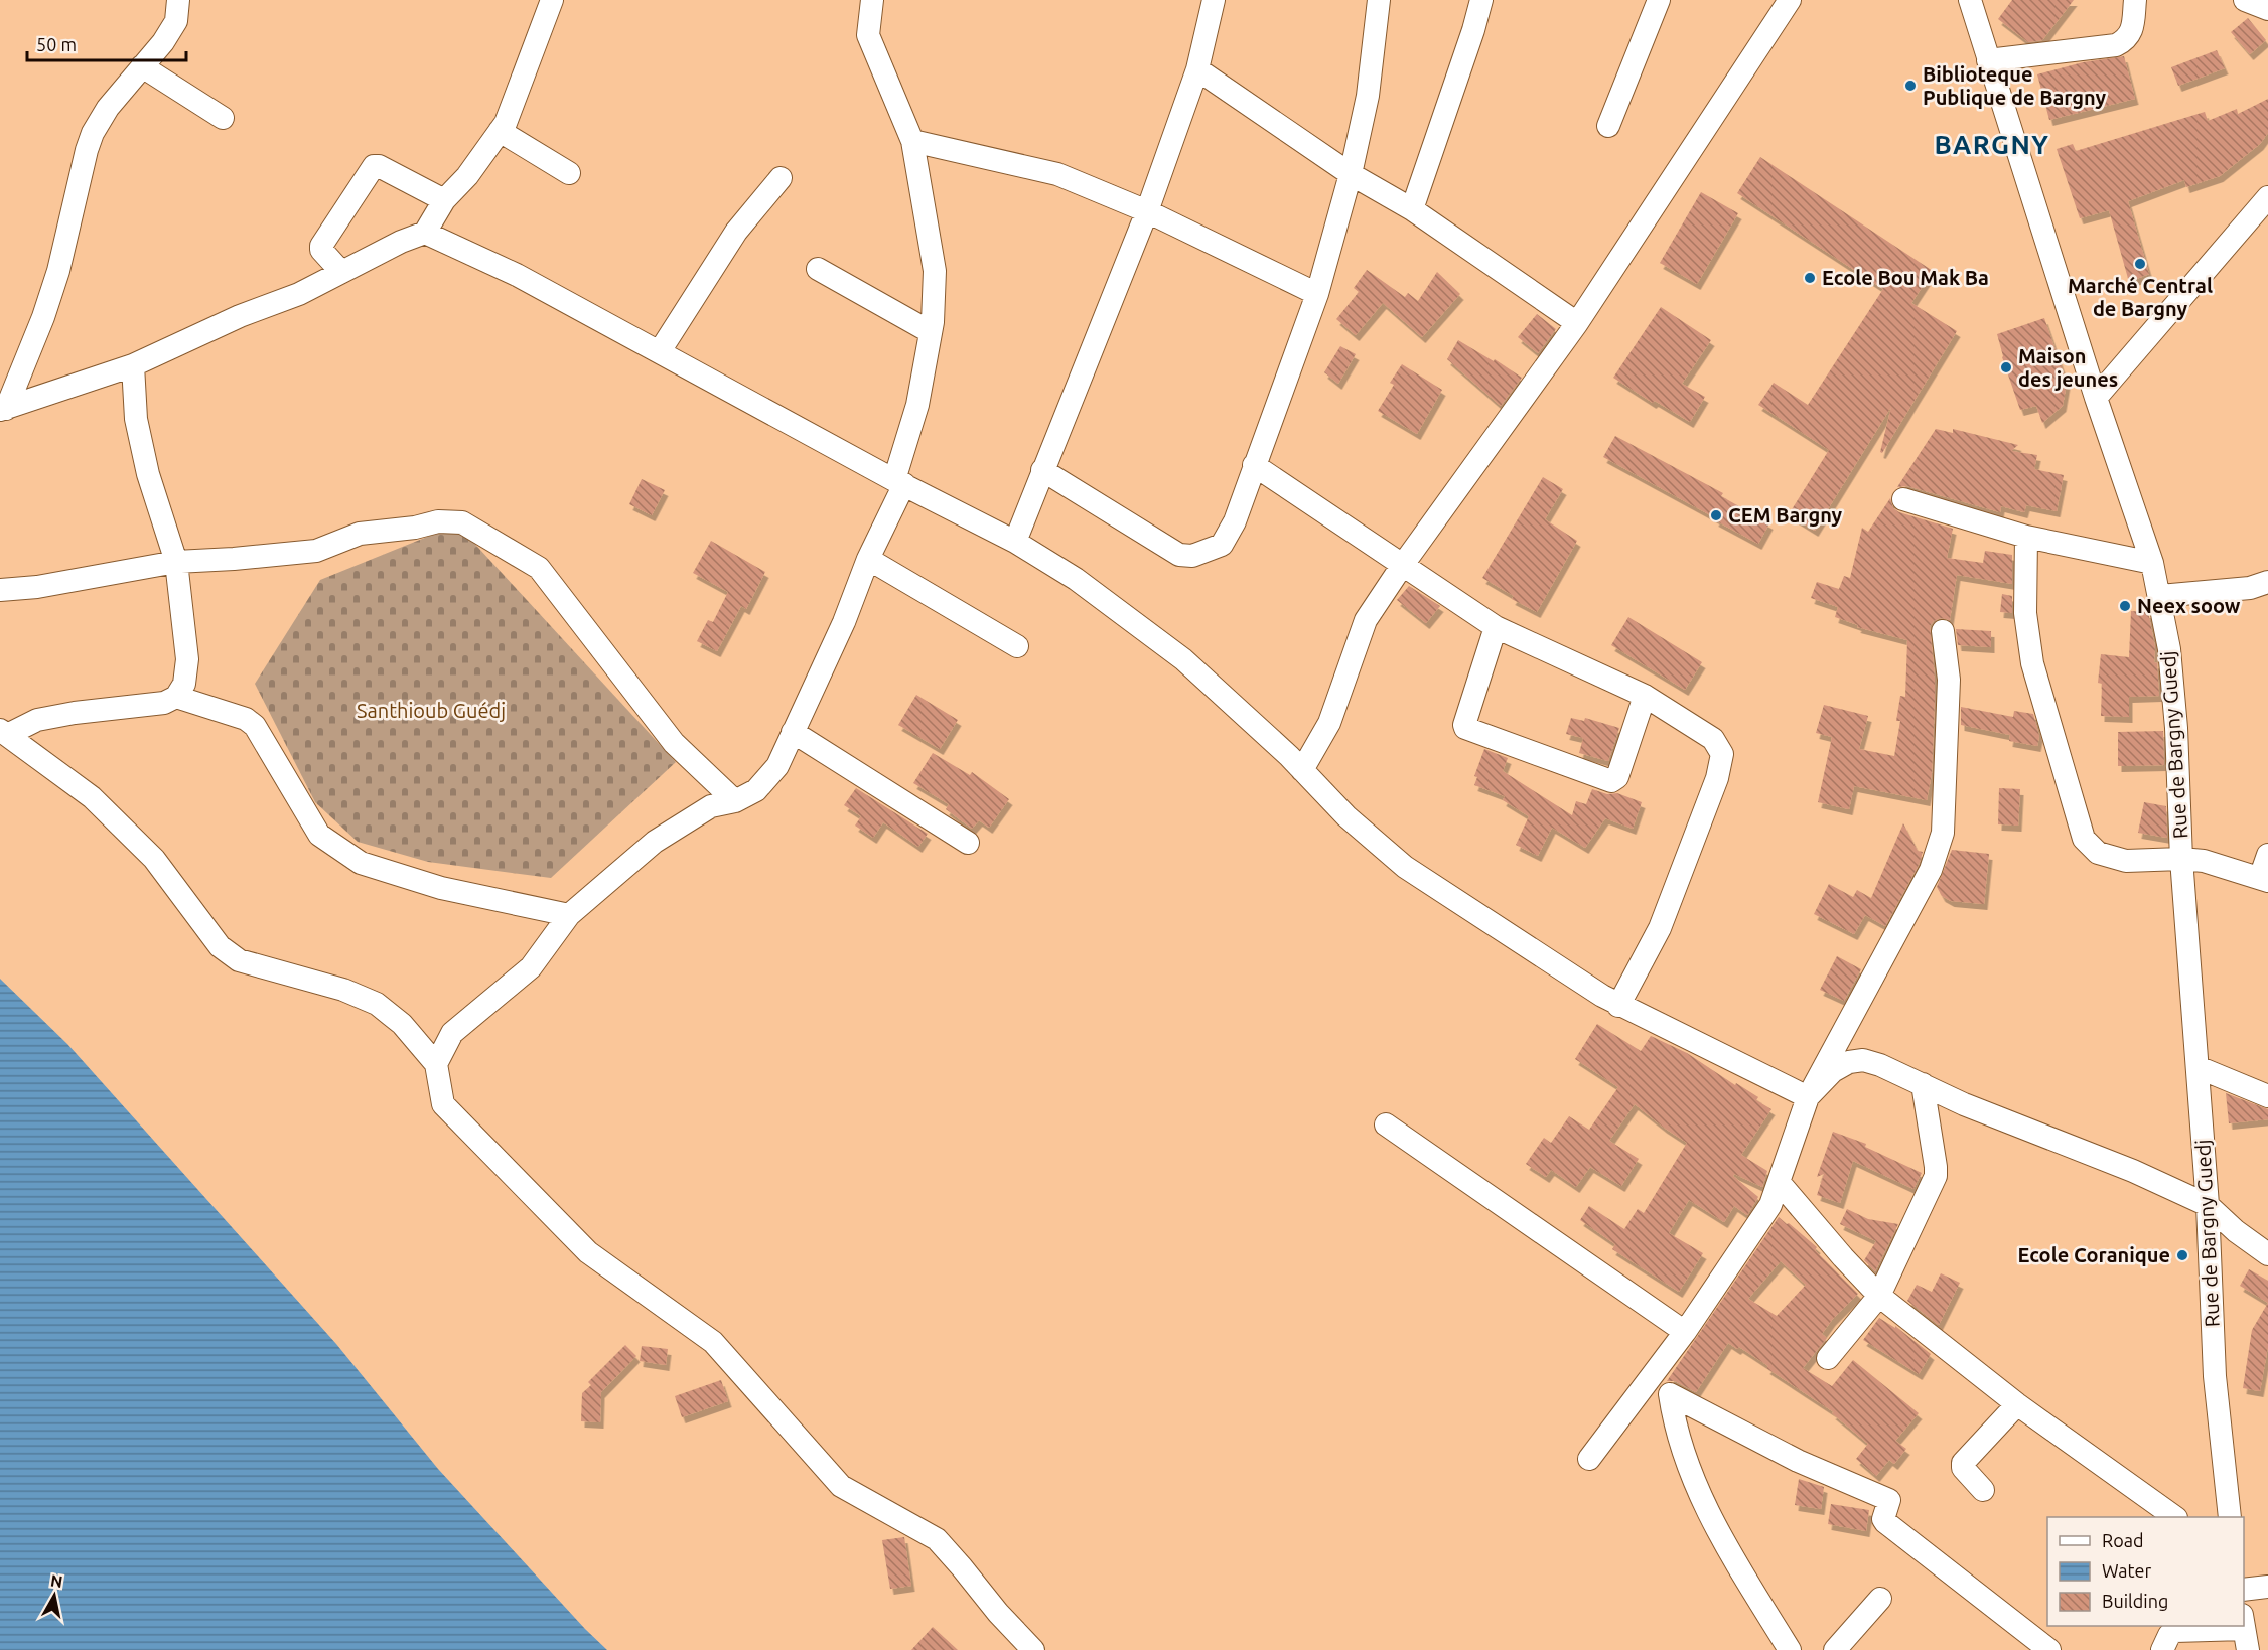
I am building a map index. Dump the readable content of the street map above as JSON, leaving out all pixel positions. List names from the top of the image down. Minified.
{"streets":{"street":["Rue de Bargny Guedj"]},"districts":["BARGNY"],"parks":["Santhioub Guédj"],"places":["Biblioteque Publique de Bargny","Marché Central de Bargny","Ecole Bou Mak Ba","Maison des jeunes","CEM Bargny","Neex soow","Ecole Coranique"],"legend":["Road","Water","Building"],"scale_bar":"50 m","north":"top"}
